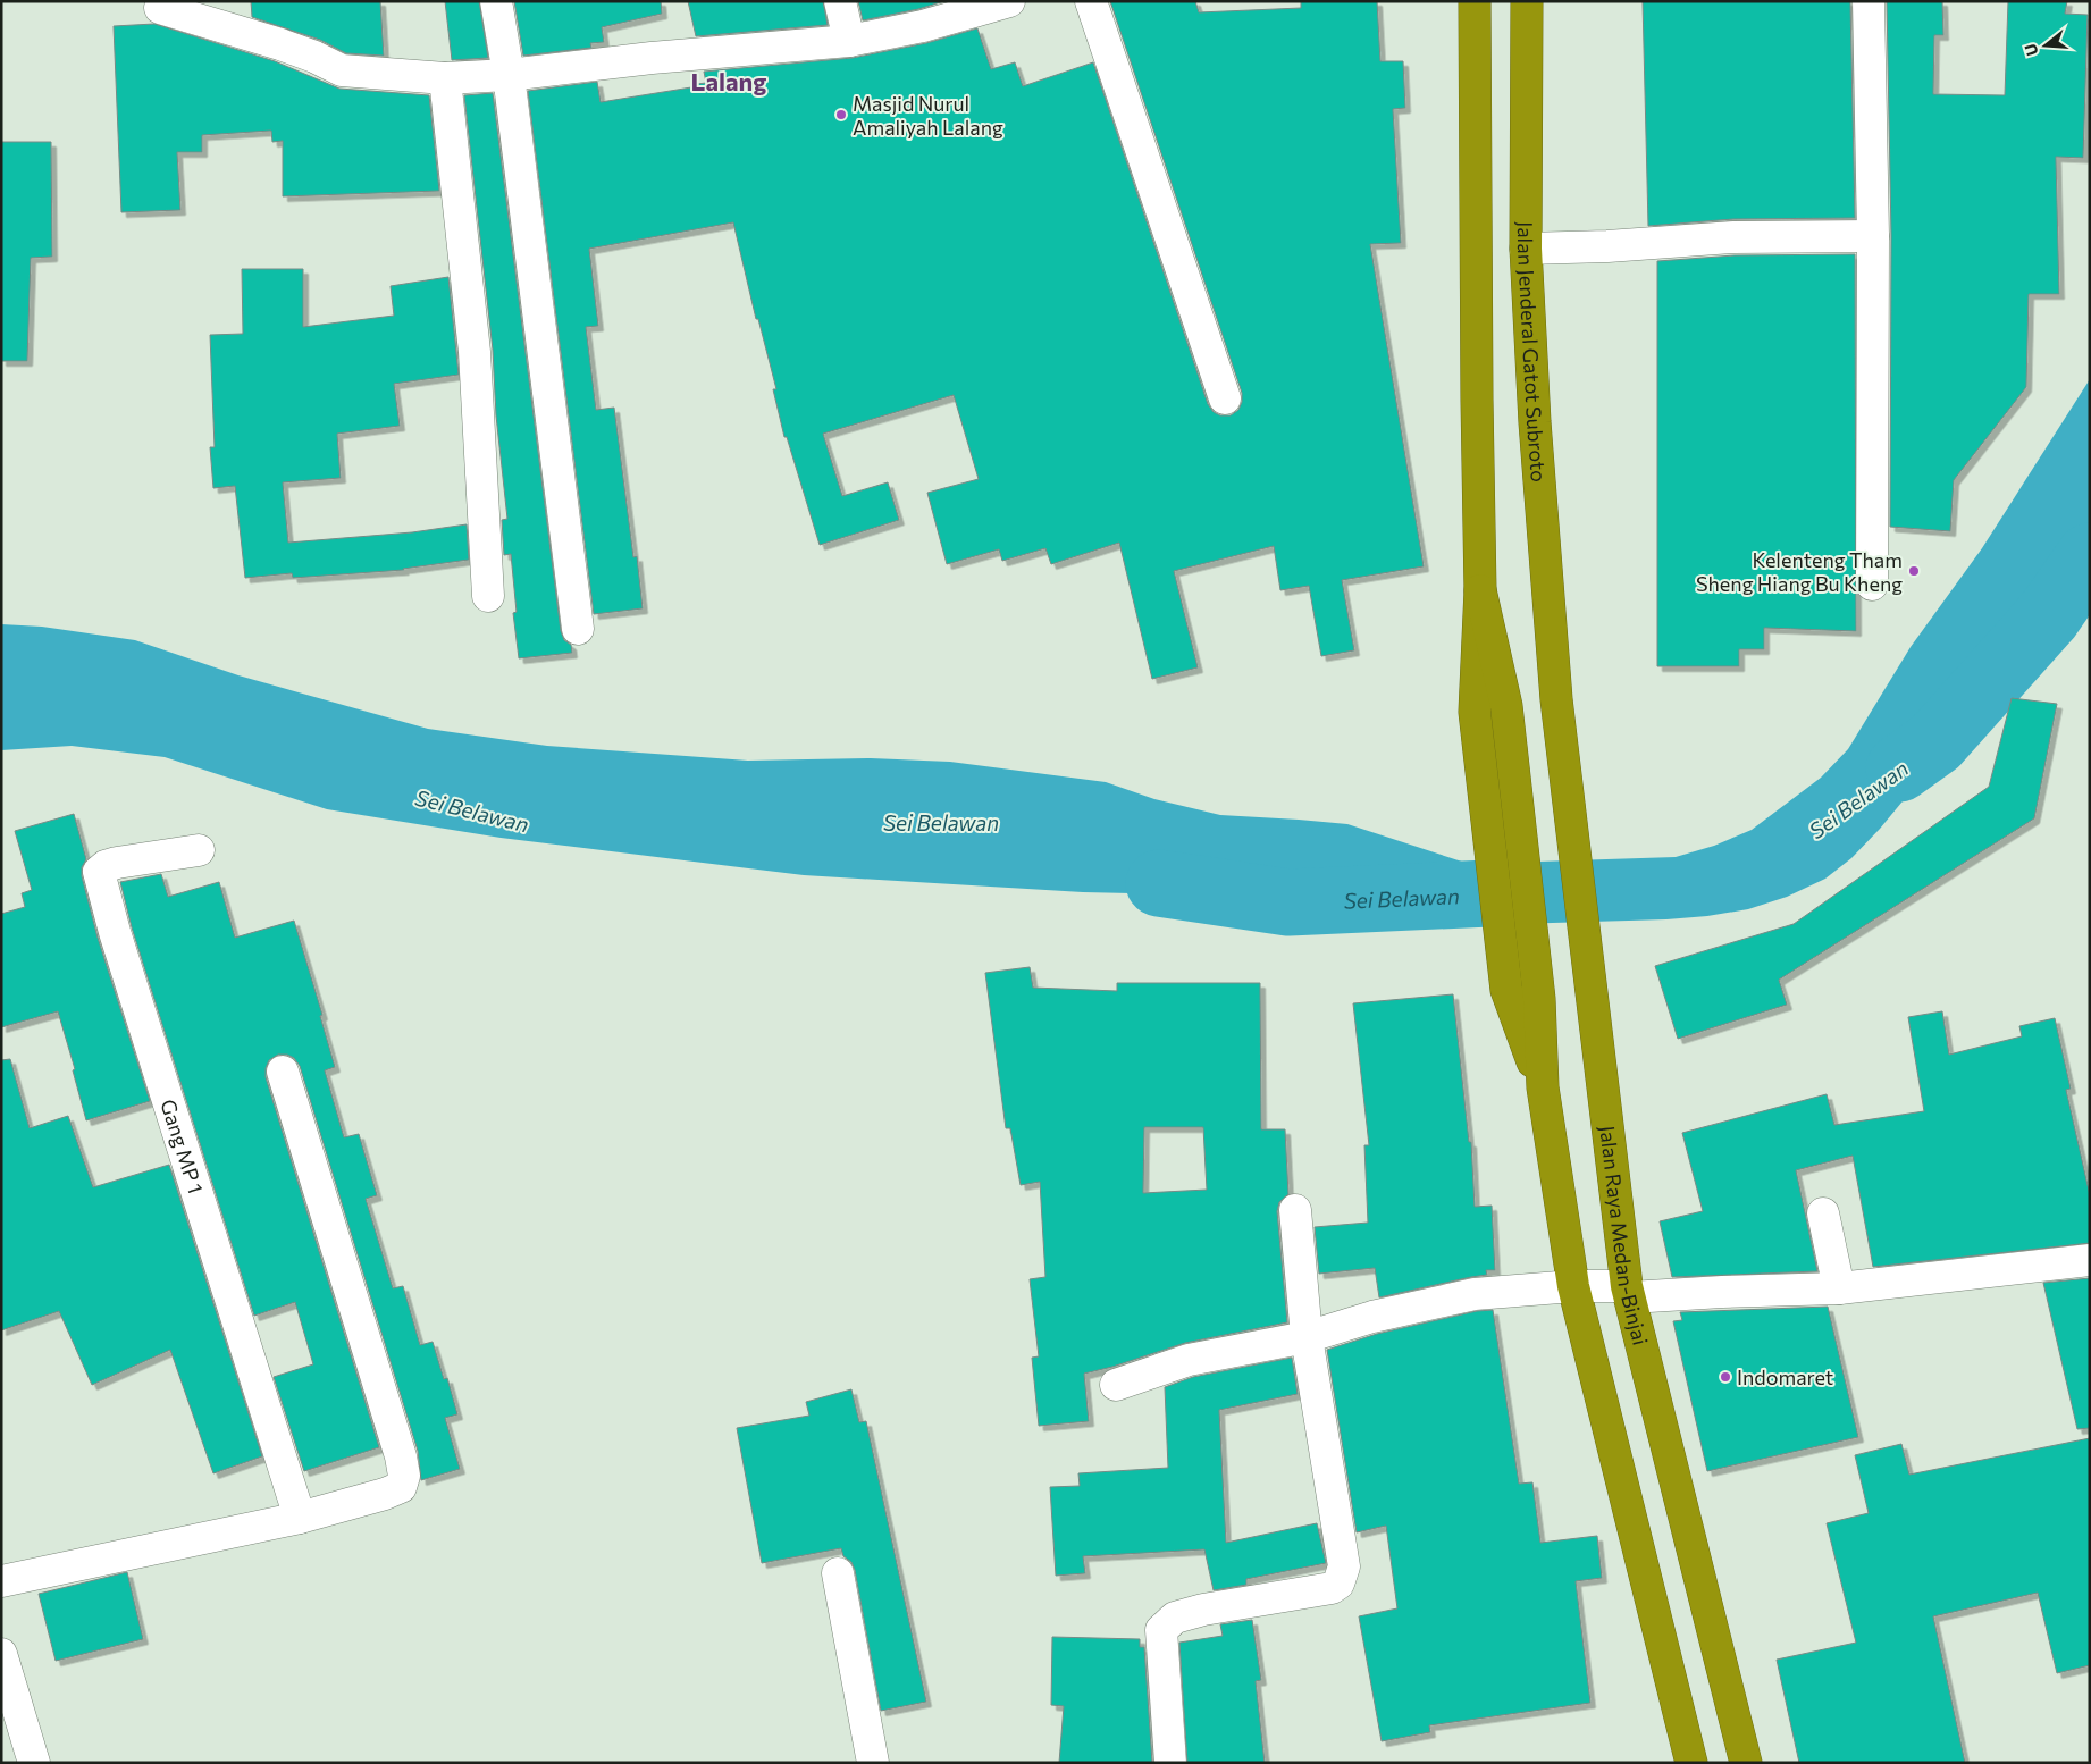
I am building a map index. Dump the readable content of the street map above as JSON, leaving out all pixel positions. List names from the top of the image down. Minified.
{"streets":{"highway":["Jalan Jenderal Gatot Subroto","Jalan Raya Medan-Binjai"],"street":["Gang MP 1"]},"crossings":[["Jalan Jenderal Gatot Subroto","Jalan Raya Medan-Binjai"]],"districts":["Lalang"],"water":["Sei Belawan"],"places":["Masjid Nurul Amaliyah Lalang","Kelenteng Tham Sheng Hiang Bu Kheng","Indomaret"],"north":"left"}
